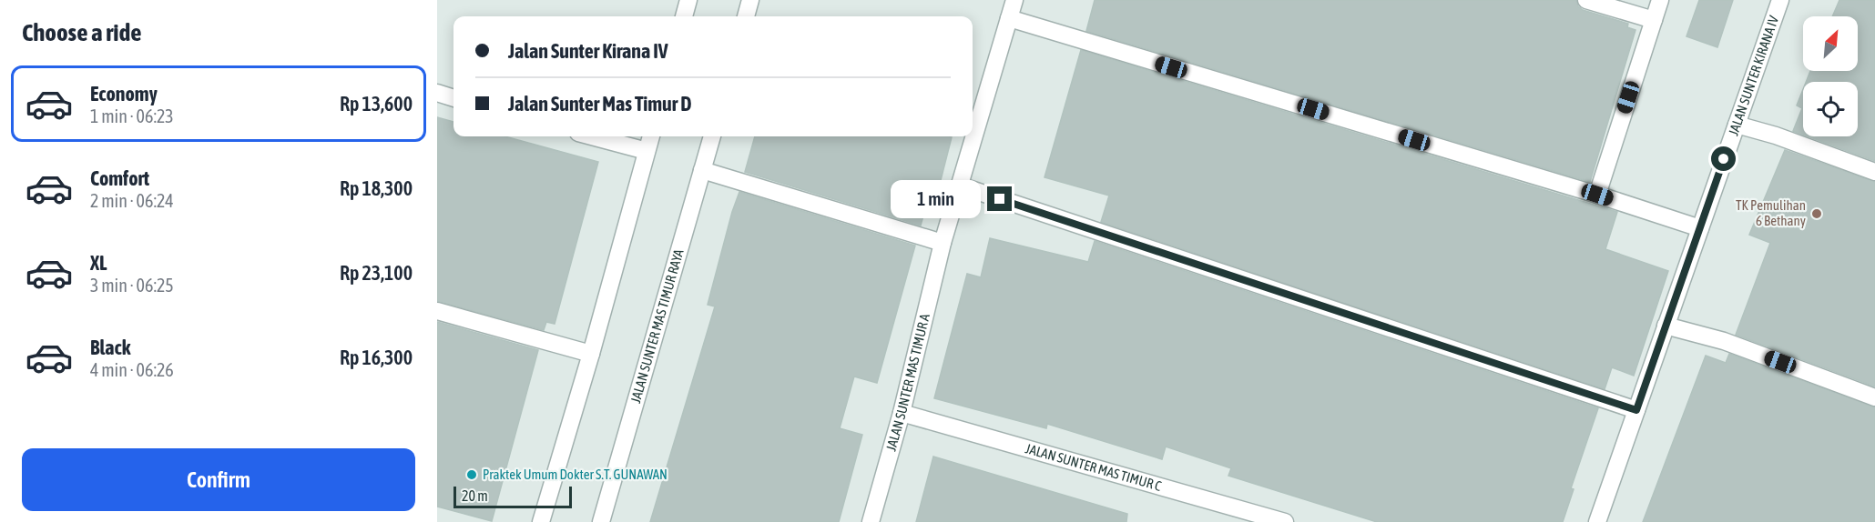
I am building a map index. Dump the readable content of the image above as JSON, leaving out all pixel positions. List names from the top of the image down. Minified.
{"streets":{"street":["JALAN SUNTER KIRANA IV","JALAN SUNTER MAS TIMUR RAYA","JALAN SUNTER MAS TIMUR A","JALAN SUNTER MAS TIMUR C"]},"crossings":[["JALAN SUNTER MAS TIMUR A","JALAN SUNTER MAS TIMUR C"]],"places":["TK Pemulihan 6 Bethany","Praktek Umum Dokter S.T. GUNAWAN"],"scale_bar":"20 m","north":"top right","page":{"heading":"Choose a ride","banner":["Jalan Sunter Kirana IV","Jalan Sunter Mas Timur D"],"list":[{"name":"Economy","note":"1 min · 06:23","value":"Rp 13,600"},{"name":"Comfort","note":"2 min · 06:24","value":"Rp 18,300"},{"name":"XL","note":"3 min · 06:25","value":"Rp 23,100"},{"name":"Black","note":"4 min · 06:26","value":"Rp 16,300"}],"bubble":"1 min","buttons":"Confirm","scale":"20 m"}}
